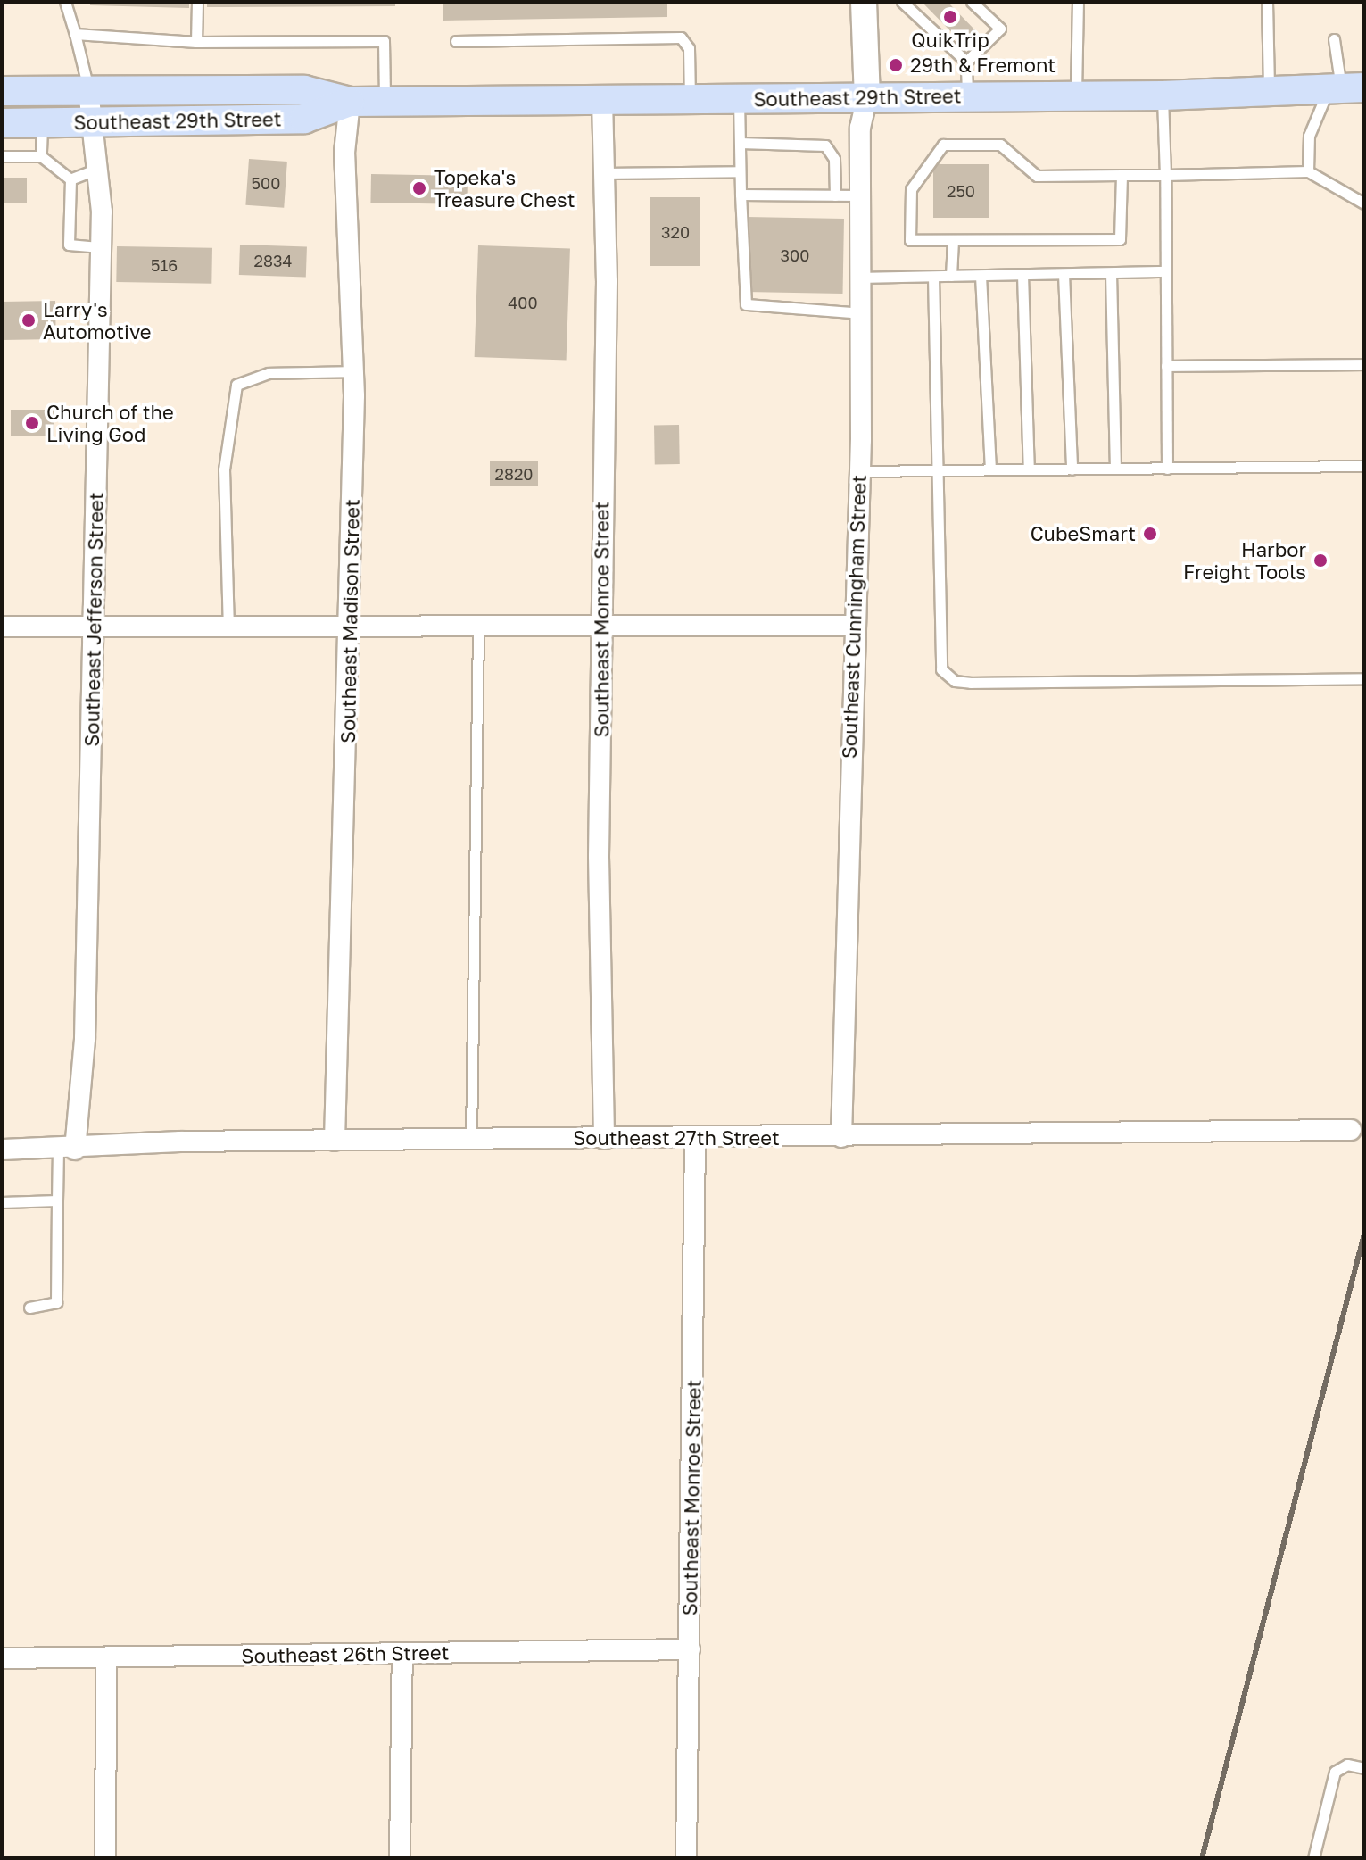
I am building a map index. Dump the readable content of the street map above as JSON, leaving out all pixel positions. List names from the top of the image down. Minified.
{"streets":{"main road":["Southeast 29th Street"],"street":["Southeast Cunningham Street","Southeast Jefferson Street","Southeast Monroe Street","Southeast Madison Street","Southeast 27th Street","Southeast 26th Street"]},"crossings":[["Southeast 29th Street","Southeast Cunningham Street"],["Southeast 29th Street","Southeast Jefferson Street"],["Southeast 29th Street","Southeast Monroe Street"],["Southeast 29th Street","Southeast Madison Street"],["Southeast Cunningham Street","Southeast 27th Street"],["Southeast Jefferson Street","Southeast 27th Street"],["Southeast Monroe Street","Southeast 27th Street"],["Southeast Monroe Street","Southeast 26th Street"],["Southeast Madison Street","Southeast 27th Street"]],"places":["QuikTrip","29th & Fremont","Topeka's Treasure Chest","Larry's Automotive","Church of the Living God","CubeSmart","Harbor Freight Tools"],"house_numbers":["500","250","320","300","2834","516","400","2820"]}
